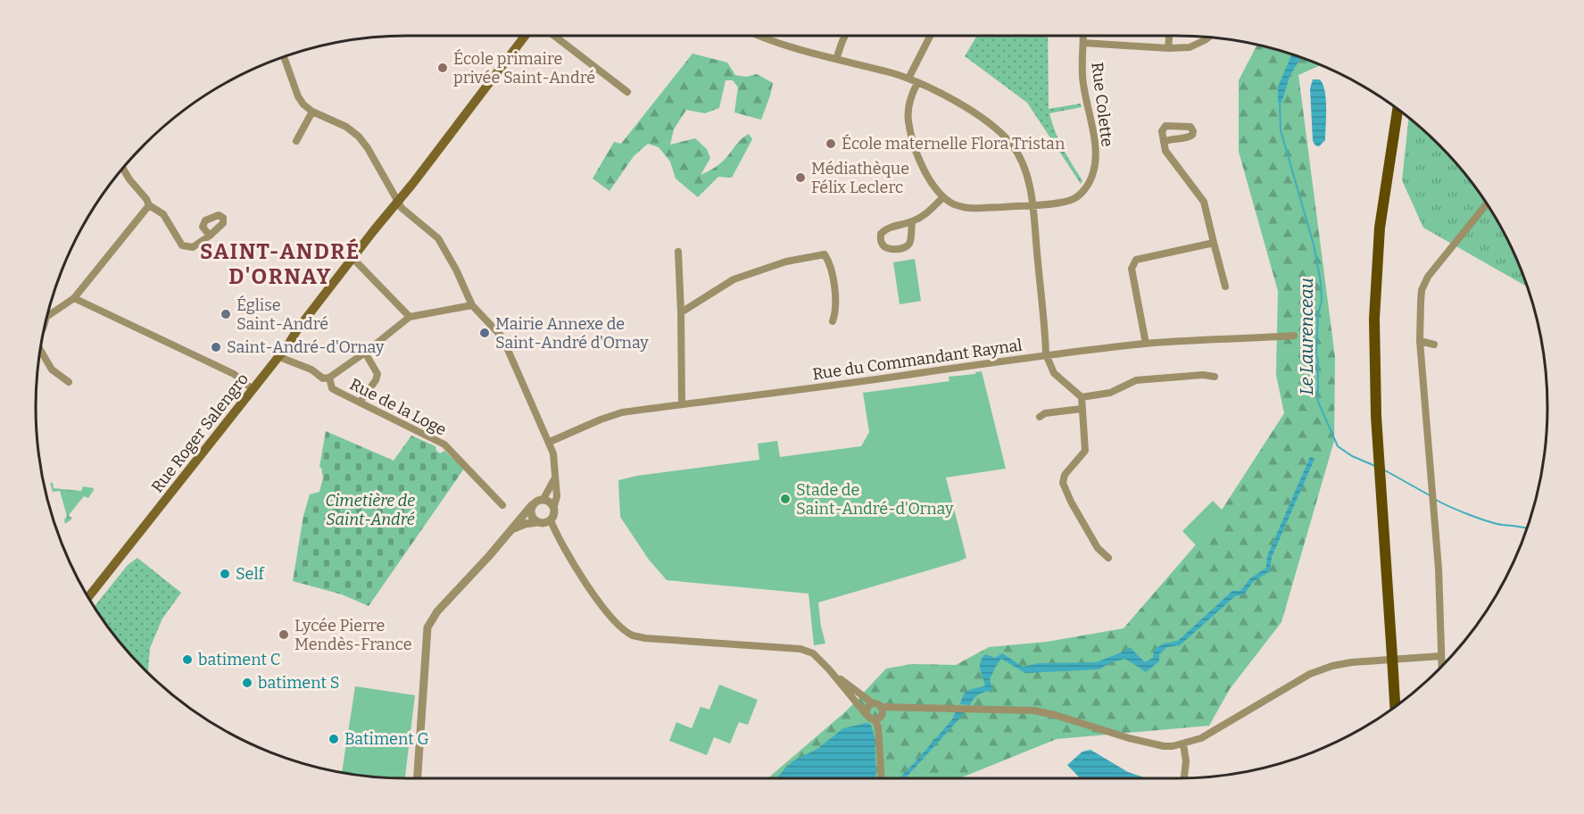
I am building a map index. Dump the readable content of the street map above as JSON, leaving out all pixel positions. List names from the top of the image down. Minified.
{"streets":{"main road":["Rue Roger Salengro"],"street":["Rue Colette","Rue du Commandant Raynal","Rue de la Loge"]},"districts":["SAINT-ANDRÉ D'ORNAY"],"water":["Le Laurenceau"],"parks":["Cimetière de Saint-André"],"places":["École primaire privée Saint-André","École maternelle Flora Tristan","Médiathèque Félix Leclerc","Église Saint-André","Mairie Annexe de Saint-André d'Ornay","Saint-André-d'Ornay","Stade de Saint-André-d'Ornay","Self","Lycée Pierre Mendès-France","batiment C","batiment S","Batiment G"]}
